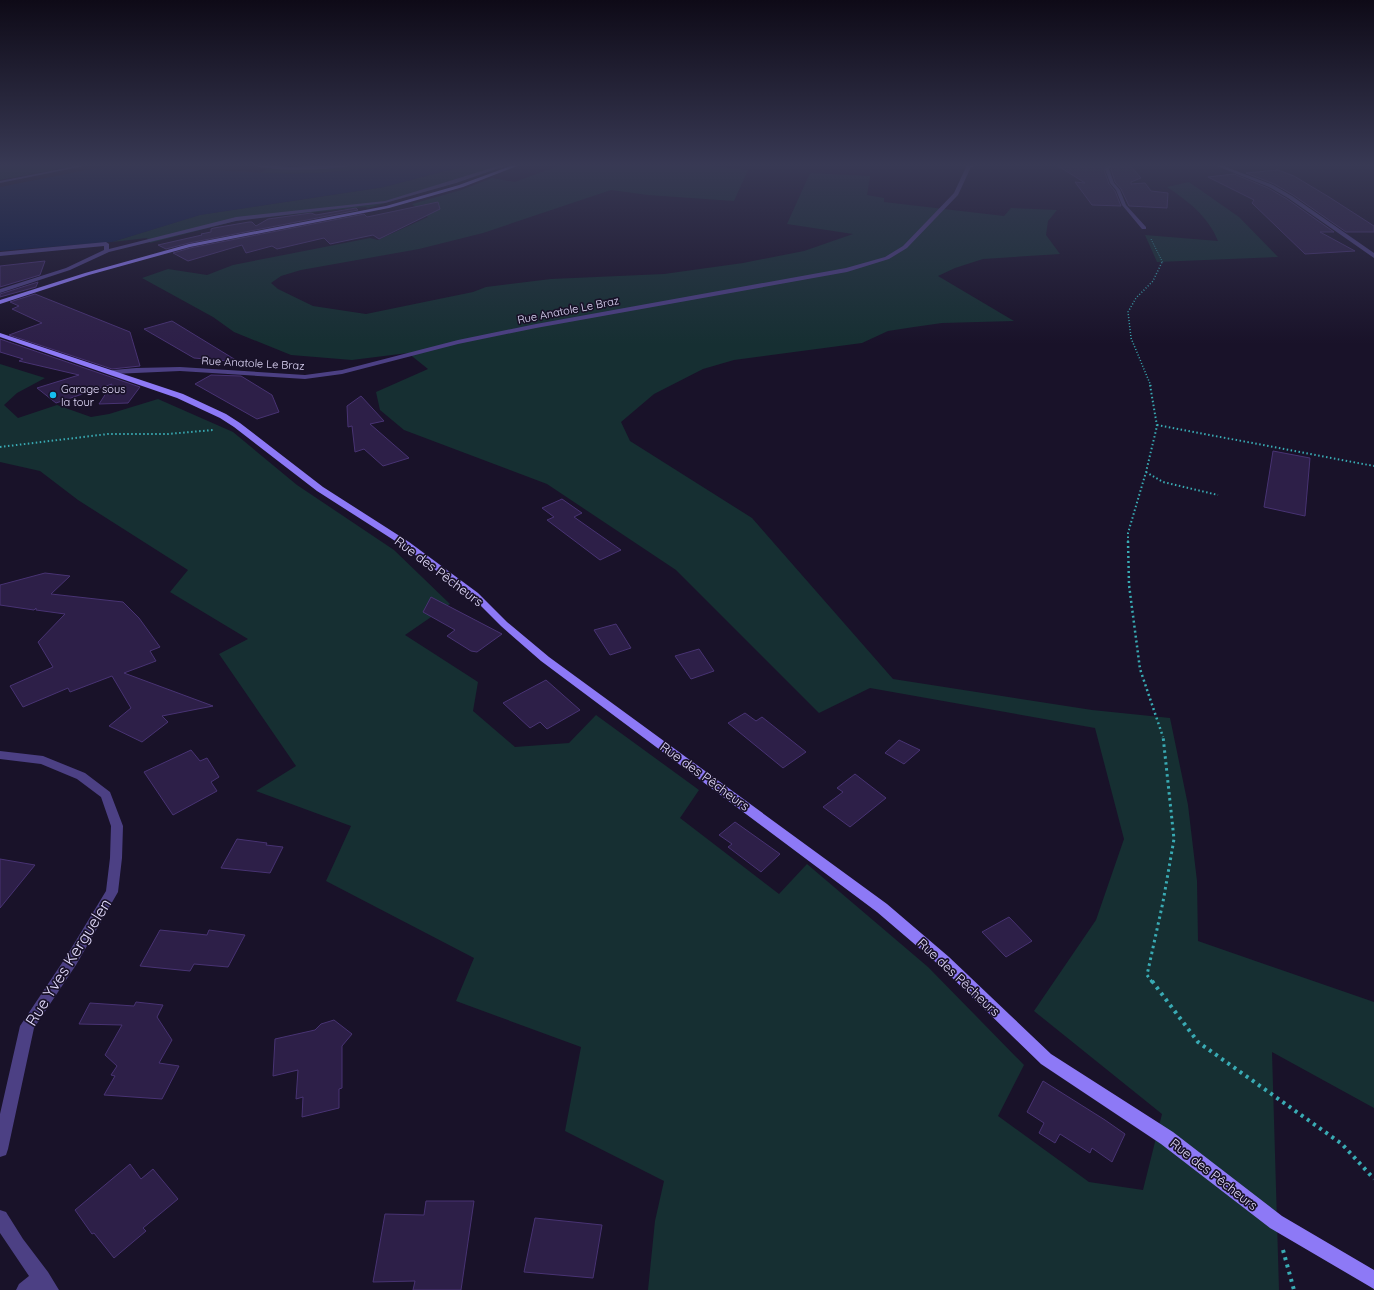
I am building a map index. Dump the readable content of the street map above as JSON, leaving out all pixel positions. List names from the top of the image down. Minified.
{"streets":{"street":["Rue Anatole Le Braz","Rue des Pêcheurs","Rue Yves Kerguelen"]},"crossings":[["Rue Anatole Le Braz","Rue des Pêcheurs"]],"places":["Garage sous la tour"]}
